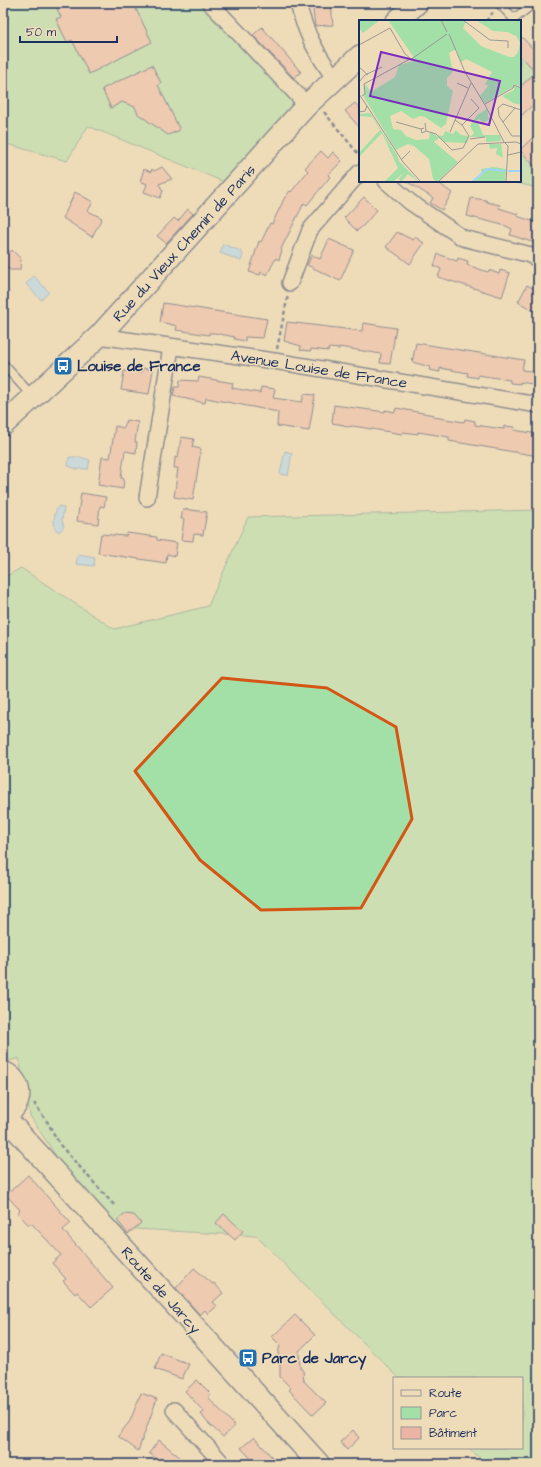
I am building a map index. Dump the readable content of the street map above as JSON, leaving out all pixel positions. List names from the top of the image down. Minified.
{"streets":{"street":["Rue du Vieux Chemin de Paris","Avenue Louise de France","Route de Jarcy"]},"crossings":[["Rue du Vieux Chemin de Paris","Avenue Louise de France"]],"places":{"bus stop":["Louise de France","Parc de Jarcy"]},"legend":["Route","Parc","Bâtiment"],"scale_bar":"50 m"}
